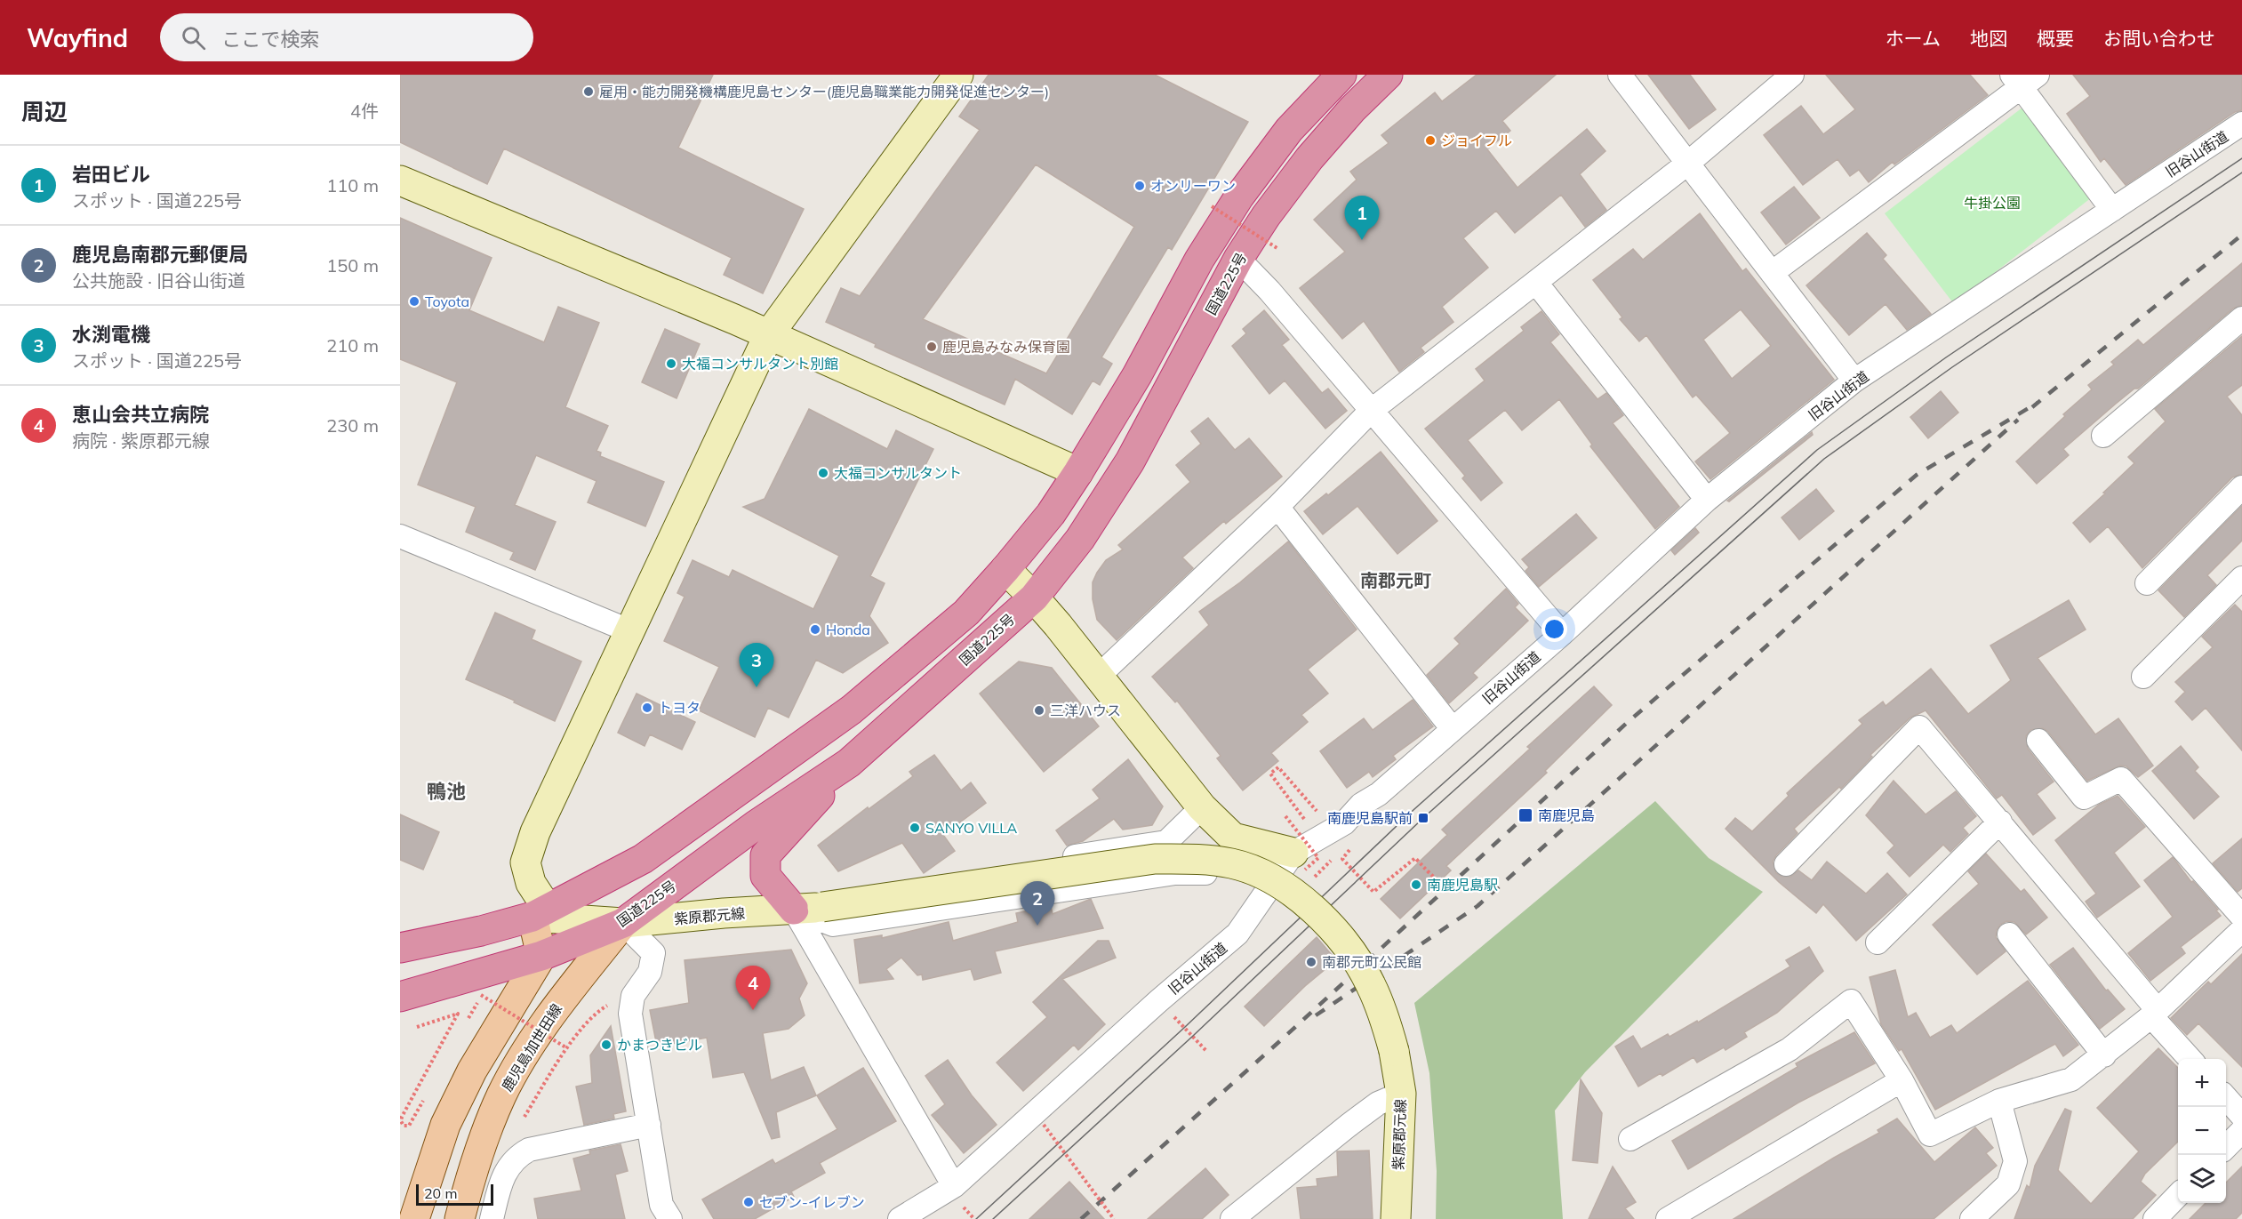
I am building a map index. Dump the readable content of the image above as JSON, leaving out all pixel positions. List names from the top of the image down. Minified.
{"streets":{"highway":["国道225号"],"main road":["鹿児島加世田線"],"street":["旧谷山街道","紫原郡元線"]},"crossings":[["国道225号","紫原郡元線"],["国道225号","鹿児島加世田線"],["紫原郡元線","鹿児島加世田線"]],"districts":["南郡元町","鴨池"],"parks":["牛掛公園"],"places":{"other":["雇用・能力開発機構鹿児島センター(鹿児島職業能力開発促進センター)","ジョイフル","オンリーワン","Toyota","鹿児島みなみ保育園","大福コンサルタント別館","大福コンサルタント","Honda","トヨタ","三洋ハウス","SANYO VILLA","南鹿児島駅","南郡元町公民館","かまつきビル","セブン-イレブン"],"transit":["南鹿児島","南鹿児島駅前"]},"scale_bar":"20 m","page":{"header":"Wayfind","search":"ここで検索","nav":["ホーム","地図","概要","お問い合わせ"],"heading":["周辺","4件"],"list":[{"mark":"1","name":"岩田ビル","note":"スポット · 国道225号","value":"110 m"},{"mark":"2","name":"鹿児島南郡元郵便局","note":"公共施設 · 旧谷山街道","value":"150 m"},{"mark":"3","name":"水渕電機","note":"スポット · 国道225号","value":"210 m"},{"mark":"4","name":"恵山会共立病院","note":"病院 · 紫原郡元線","value":"230 m"}],"pins":["1","3","2","4"],"map_buttons":["+","−"],"scale":"20 m"}}
